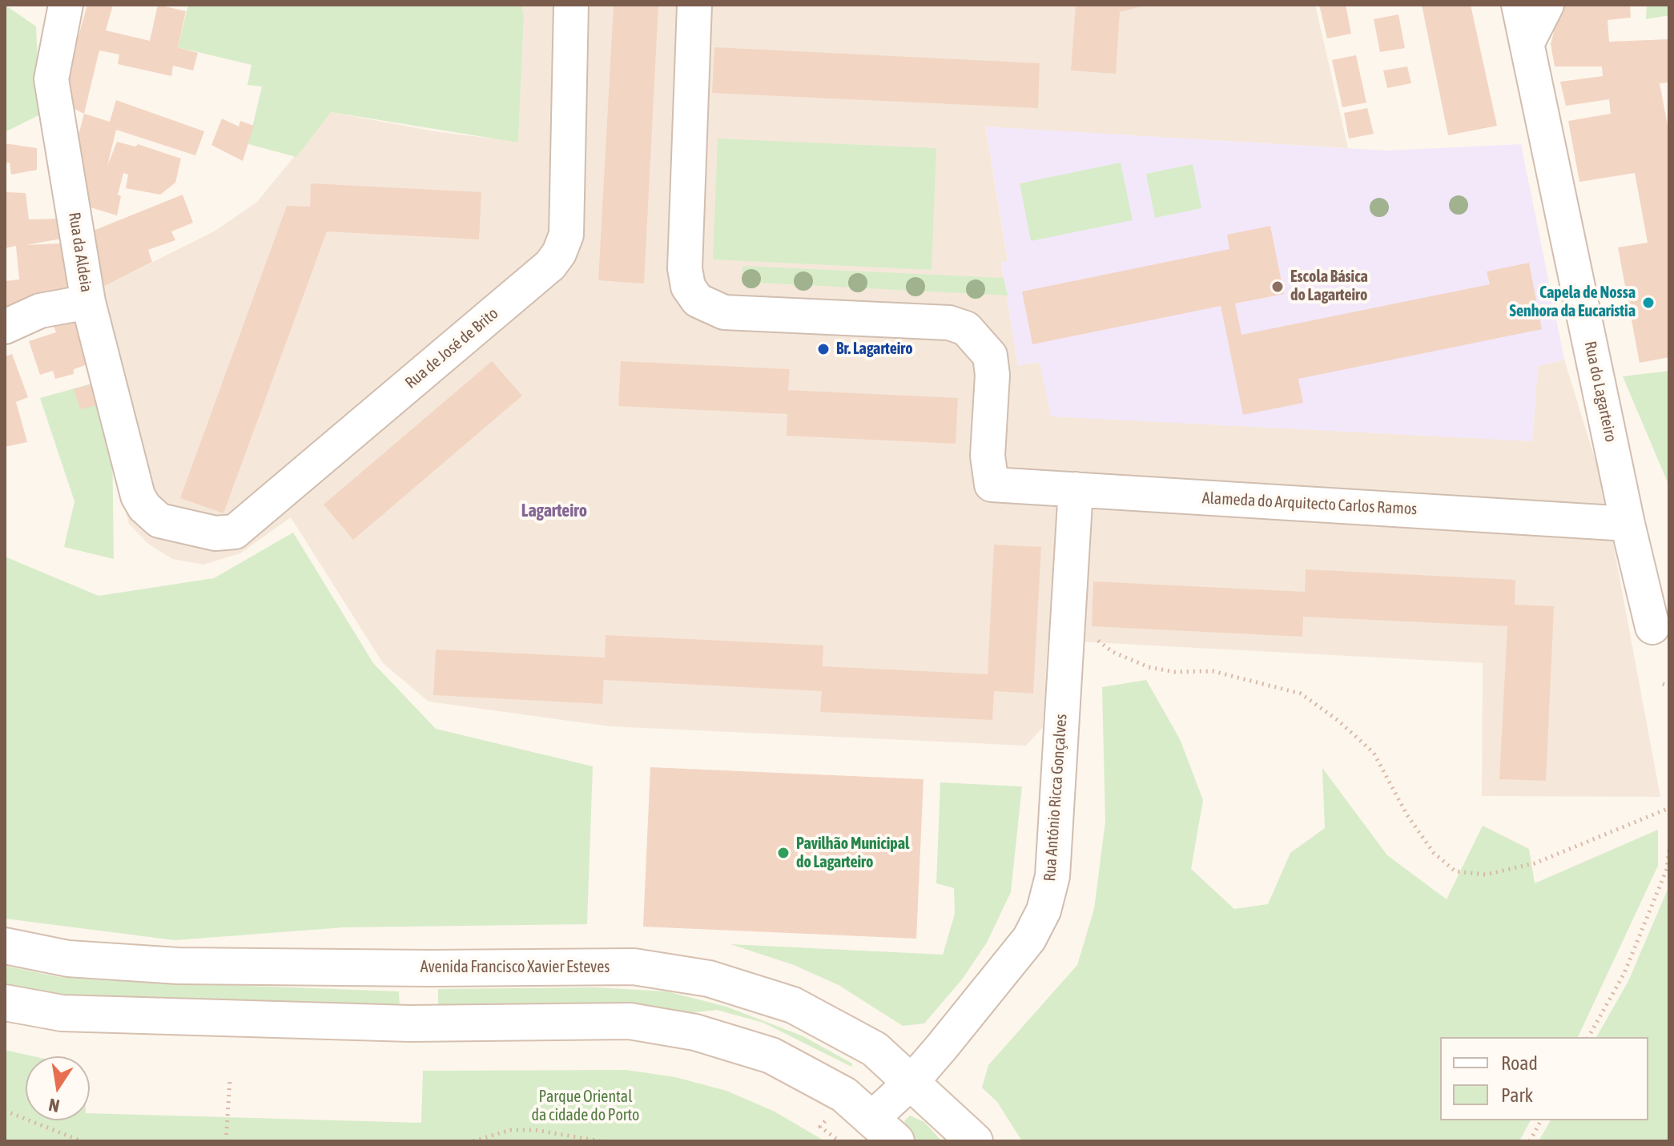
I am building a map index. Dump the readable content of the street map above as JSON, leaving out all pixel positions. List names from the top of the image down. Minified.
{"streets":{"main road":["Avenida Francisco Xavier Esteves"],"street":["Rua da Aldeia","Rua de José de Brito","Rua do Lagarteiro","Alameda do Arquitecto Carlos Ramos","Rua António Ricca Gonçalves"]},"crossings":[["Rua da Aldeia","Rua de José de Brito"],["Rua do Lagarteiro","Alameda do Arquitecto Carlos Ramos"],["Alameda do Arquitecto Carlos Ramos","Rua António Ricca Gonçalves"],["Rua António Ricca Gonçalves","Avenida Francisco Xavier Esteves"]],"districts":["Lagarteiro"],"parks":["Parque Oriental da cidade do Porto"],"places":["Escola Básica do Lagarteiro","Capela de Nossa Senhora da Eucaristia","Br. Lagarteiro","Pavilhão Municipal do Lagarteiro"],"legend":["Road","Park"],"north":"bottom"}
